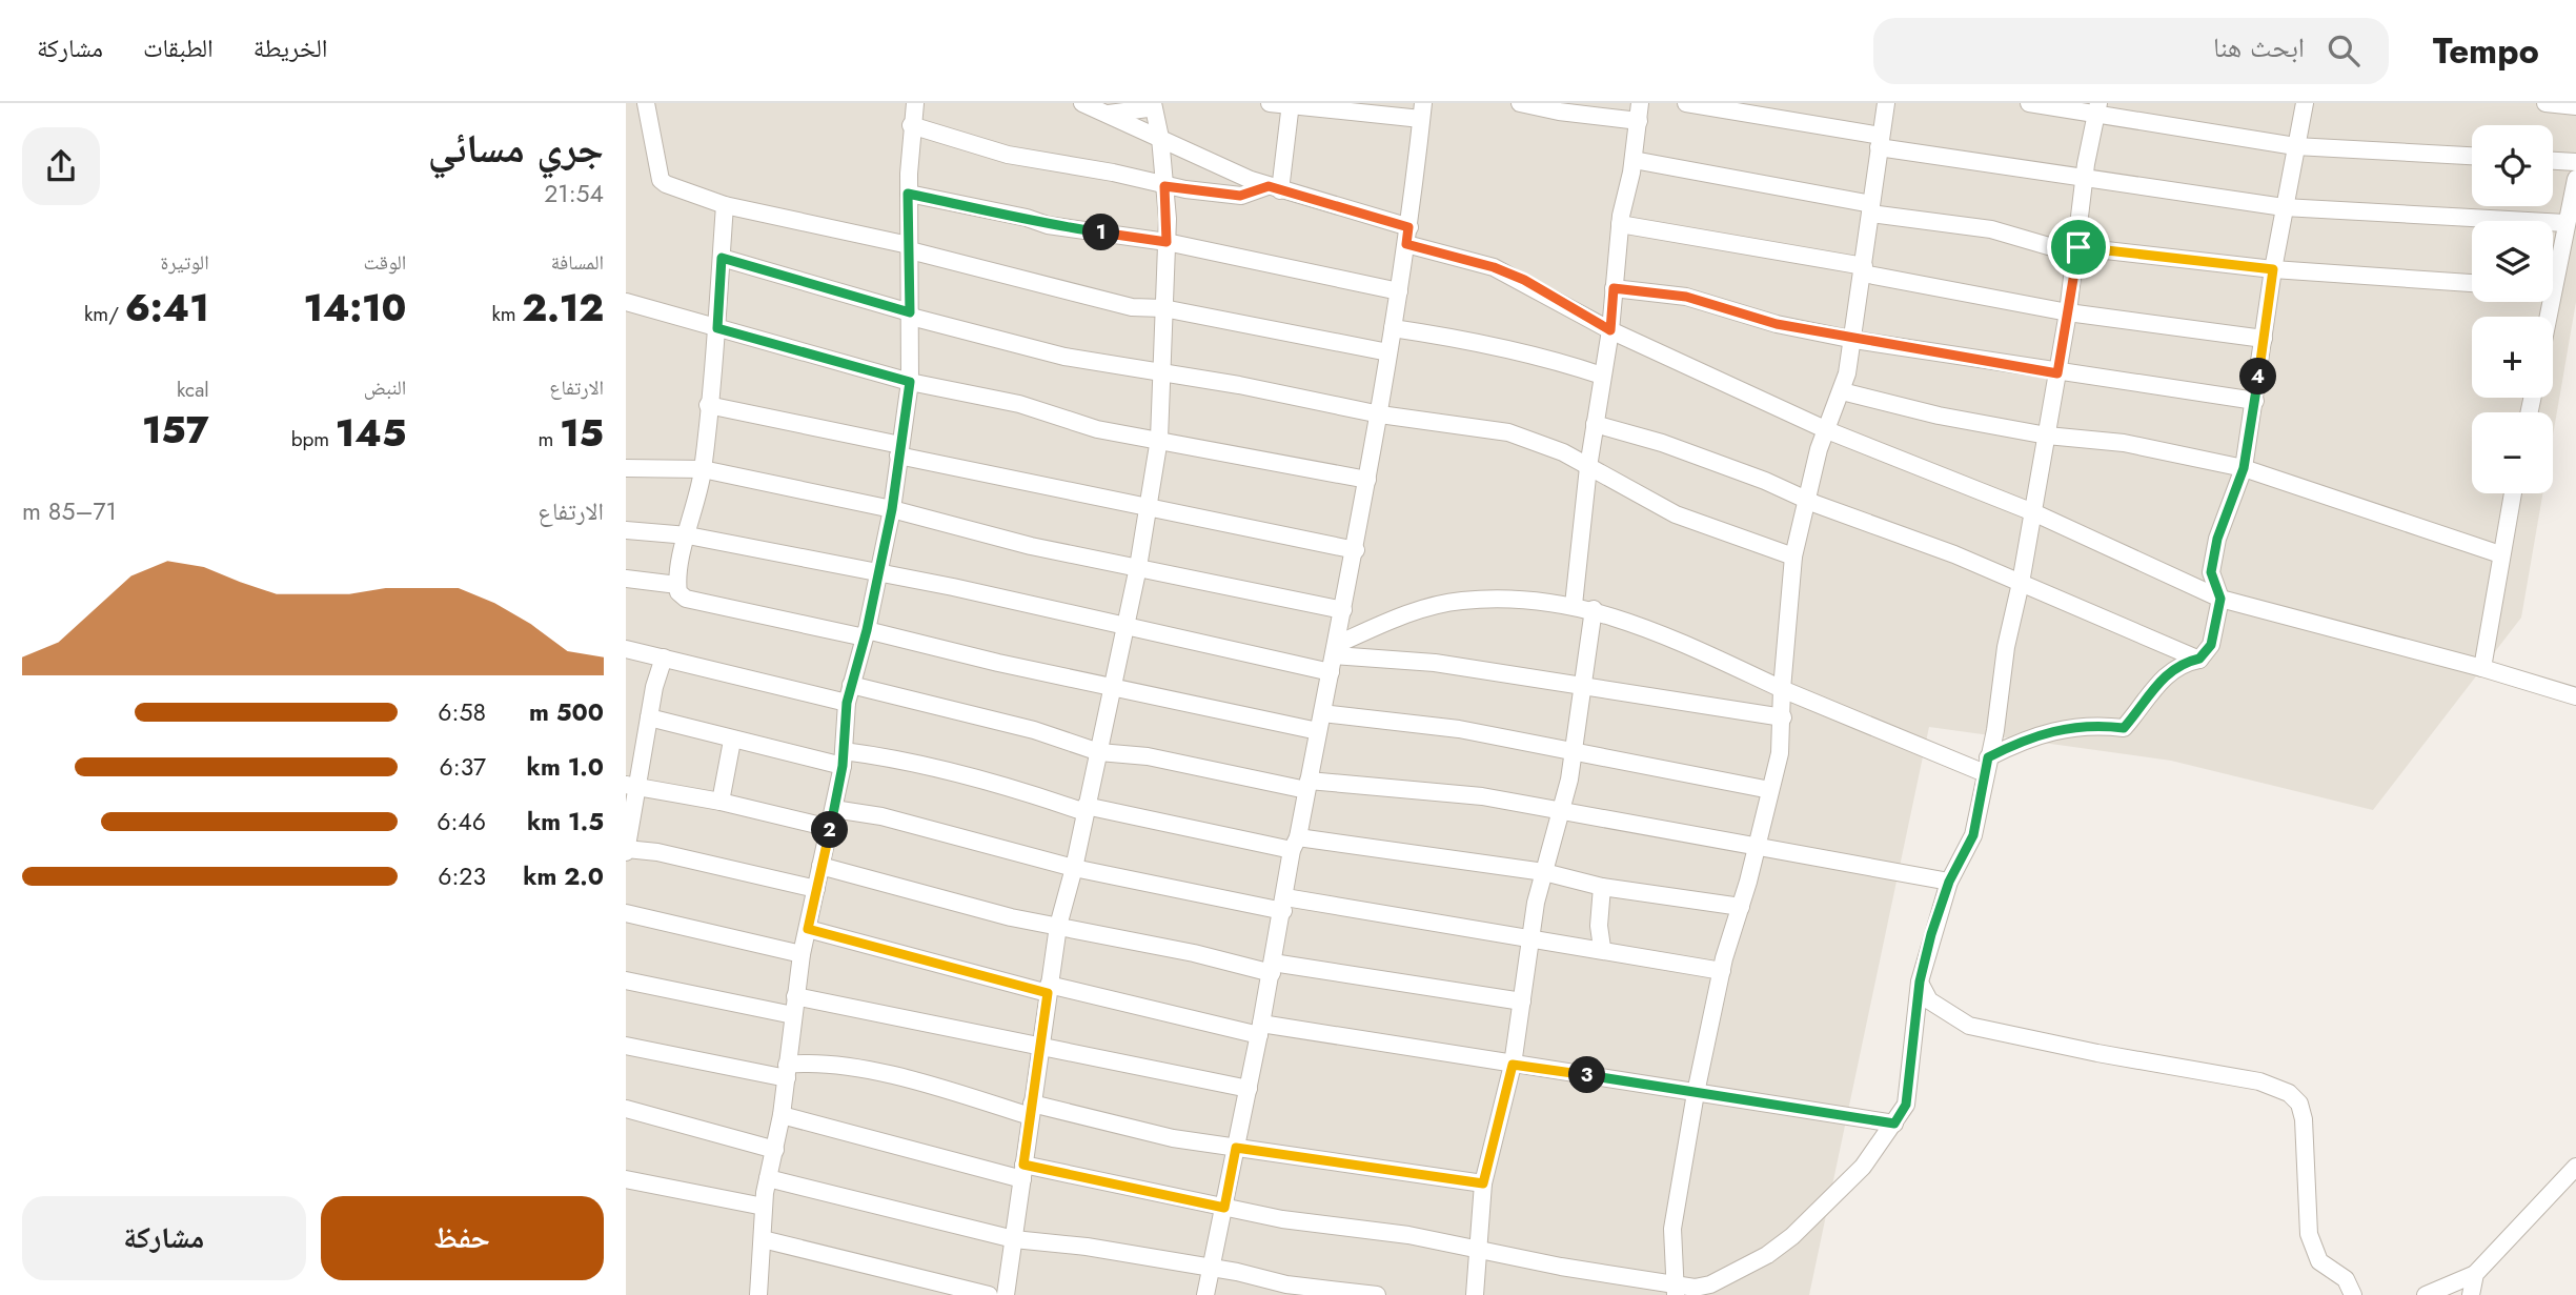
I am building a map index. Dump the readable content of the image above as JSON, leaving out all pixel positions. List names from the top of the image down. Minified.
{"page":{"header":"Tempo","search":"ابحث هنا","nav":["الخريطة","الطبقات","مشاركة"],"heading":["جري مسائي","21:54"],"map_buttons":["+","−"],"pins":["1","4","2","3"],"stats":[["المسافة","2.12 km"],["الوقت","14:10"],["الوتيرة","6:41 /km"],["الارتفاع","15 m"],["النبض","145 bpm"],["kcal","157"]],"chart":["الارتفاع","71–85 m"],"list":[{"name":"500 m","note":"6:58"},{"name":"1.0 km","note":"6:37"},{"name":"1.5 km","note":"6:46"},{"name":"2.0 km","note":"6:23"}],"buttons":["حفظ","مشاركة"]}}
